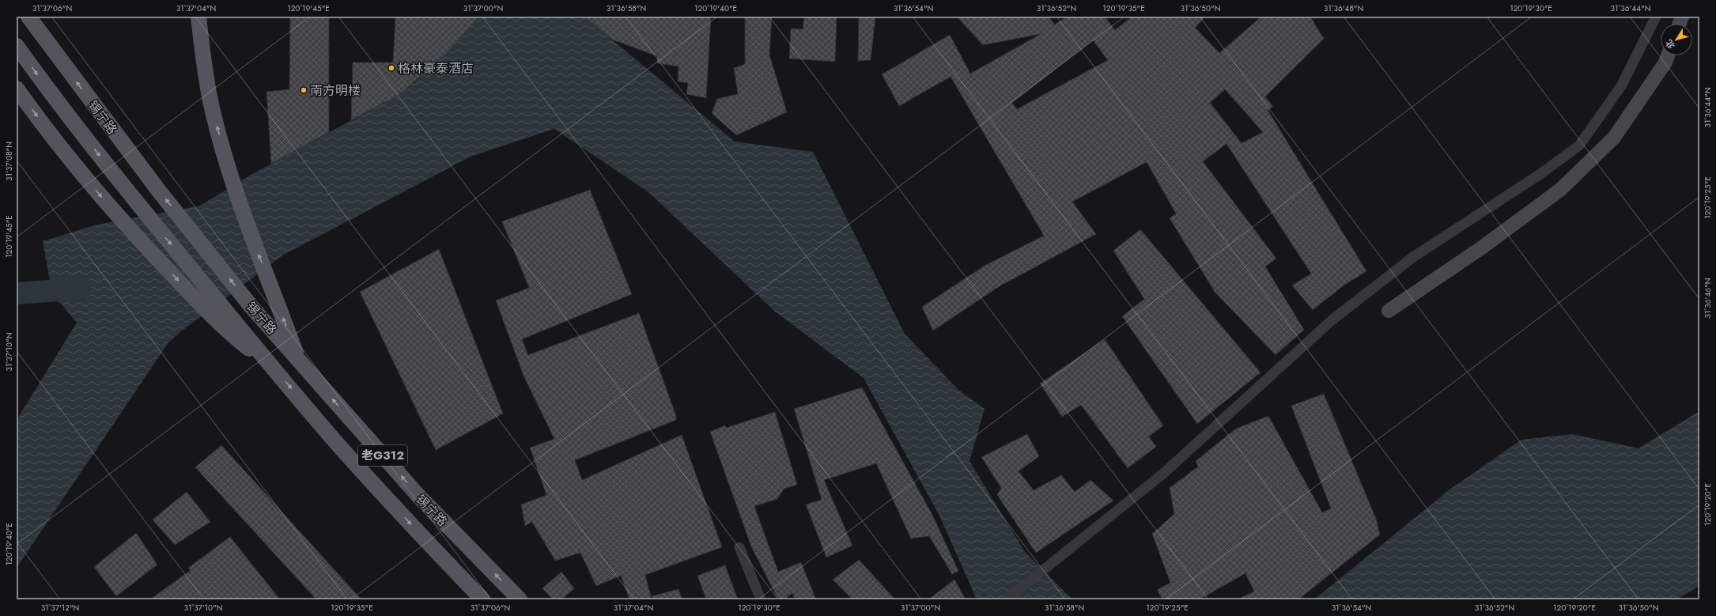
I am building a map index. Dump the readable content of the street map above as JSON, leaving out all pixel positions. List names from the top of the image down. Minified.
{"streets":{"main road":["锡宁路","老G312"]},"places":["格林豪泰酒店","南方明楼"],"north":"bottom left","coordinates":["31°37'06\"N","31°37'04\"N","120°19'45\"E","31°37'00\"N","31°36'58\"N","120°19'40\"E","31°36'54\"N","31°36'52\"N","120°19'35\"E","31°36'50\"N","31°36'48\"N","120°19'30\"E","31°36'44\"N","31°37'08\"N","120°19'25\"E","31°36'46\"N","31°37'10\"N","120°19'20\"E","31°37'12\"N"]}
